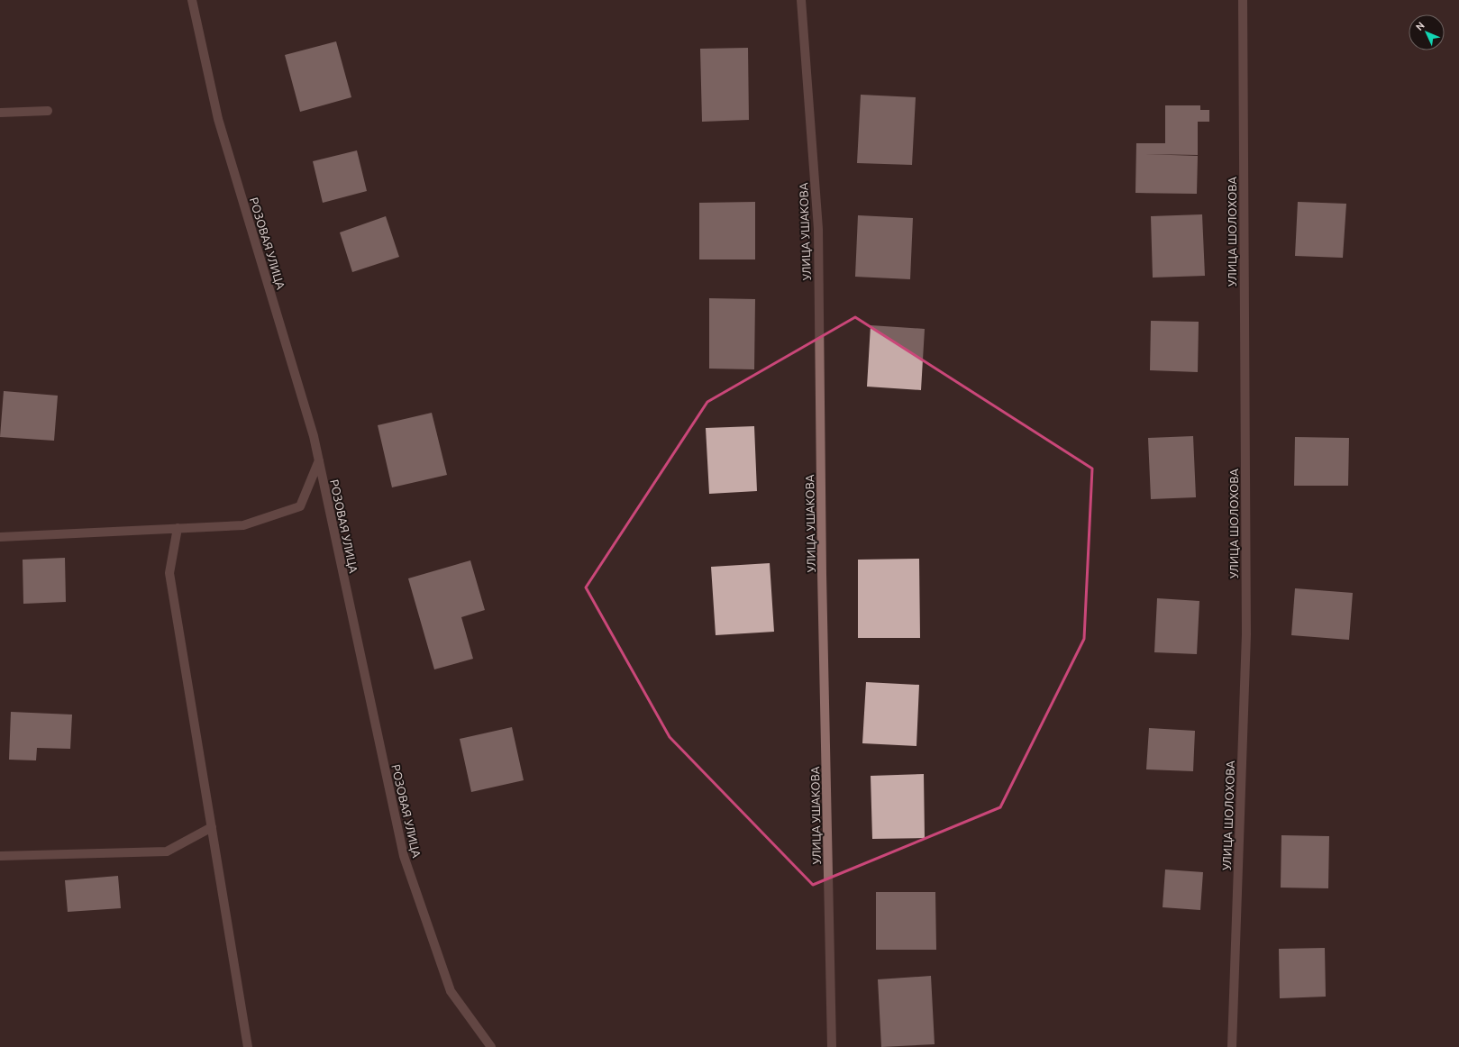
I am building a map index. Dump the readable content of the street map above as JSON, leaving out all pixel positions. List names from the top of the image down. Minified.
{"streets":{"street":["УЛИЦА УШАКОВА","УЛИЦА ШОЛОХОВА","РОЗОВАЯ УЛИЦА"]},"north":"top left"}
